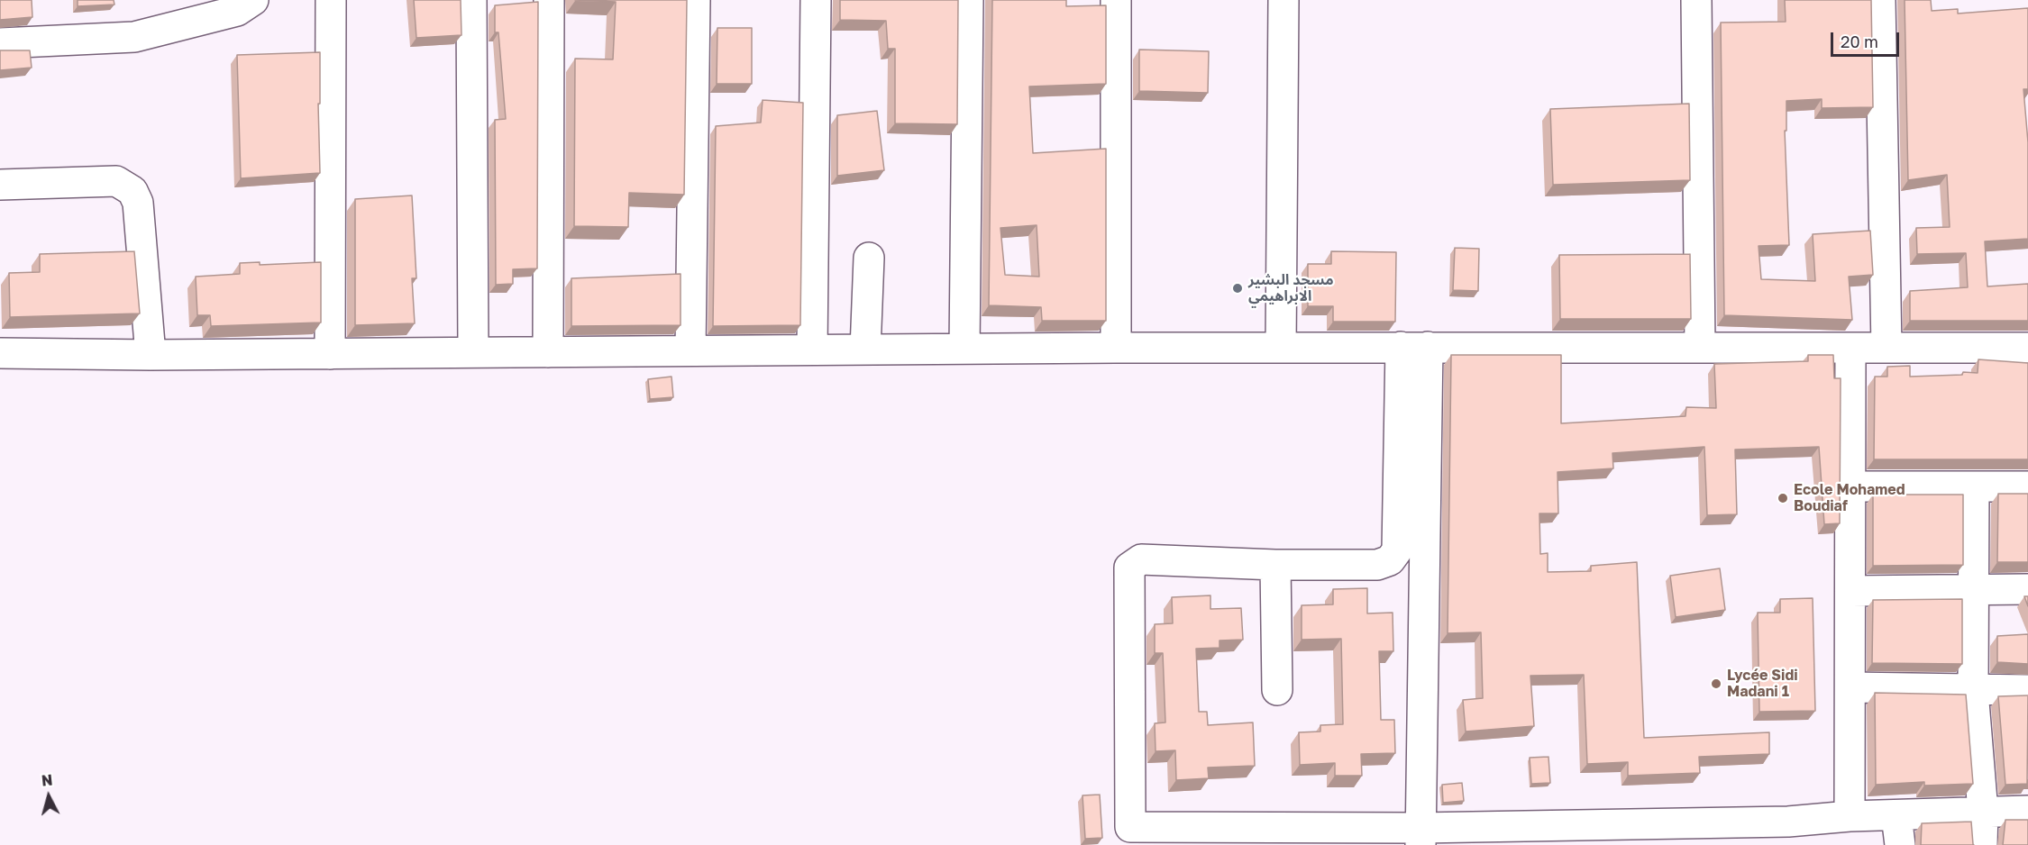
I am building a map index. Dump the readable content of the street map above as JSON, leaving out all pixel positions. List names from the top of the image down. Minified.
{"places":["مسجد البشير الابراهيمي","Ecole Mohamed Boudiaf","Lycée Sidi Madani 1"],"scale_bar":"20 m","north":"top"}
